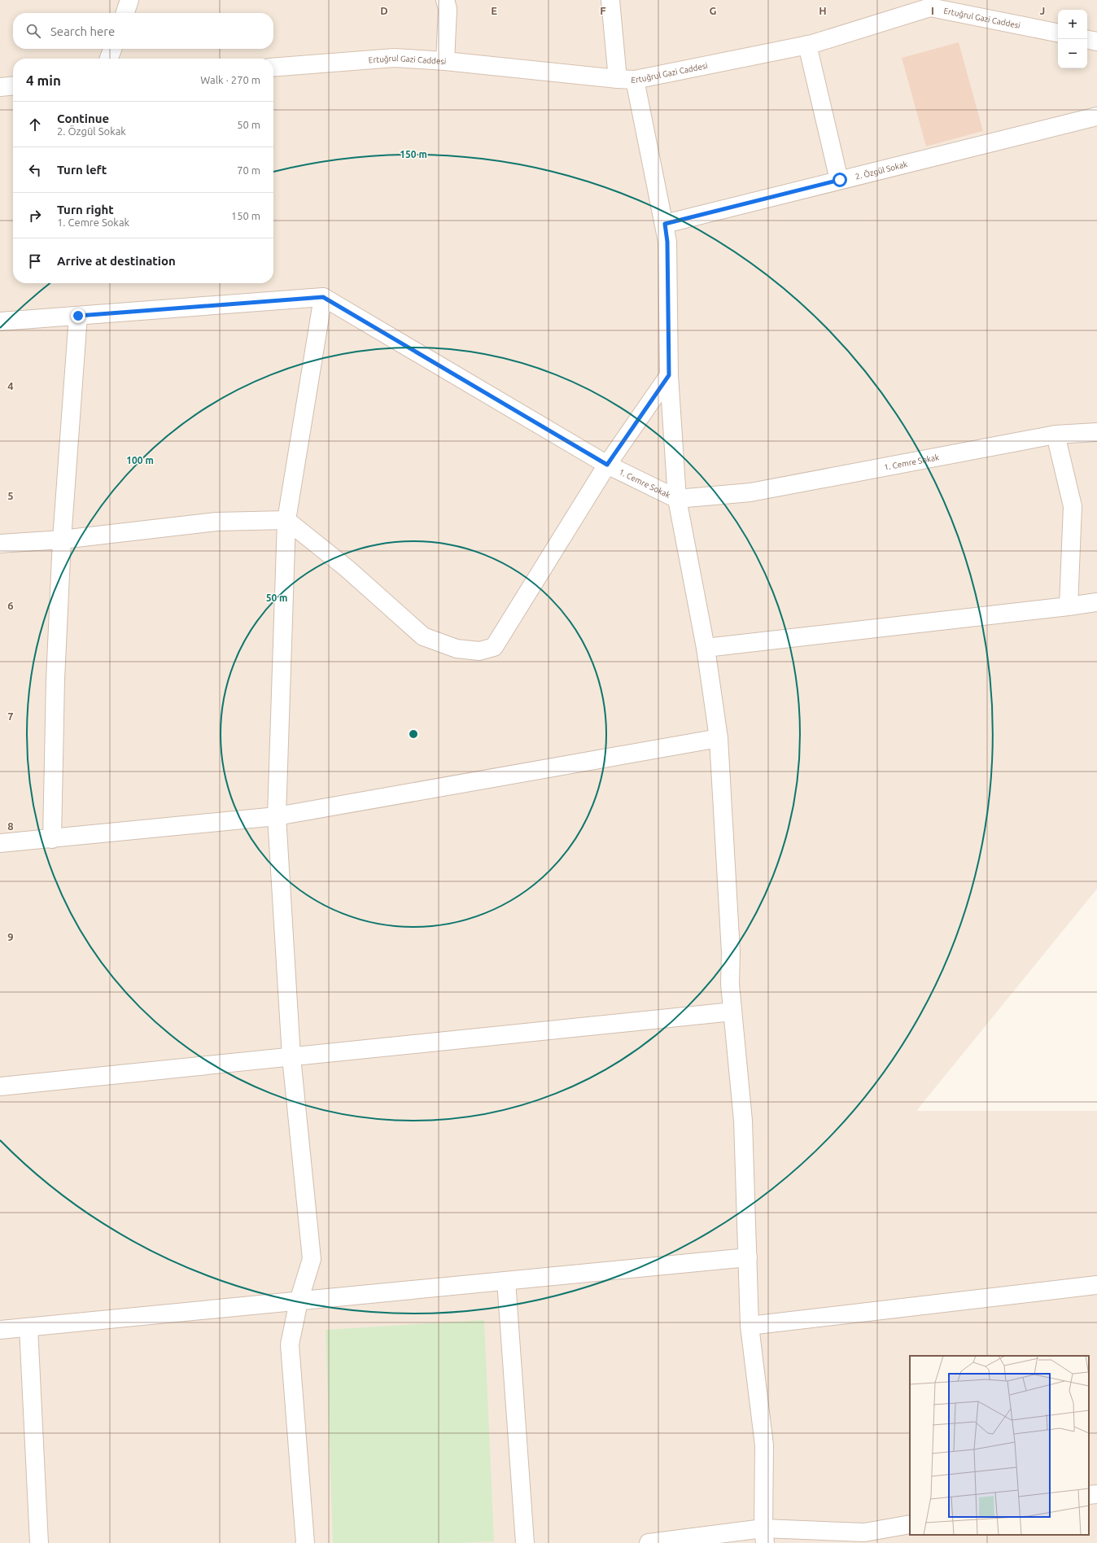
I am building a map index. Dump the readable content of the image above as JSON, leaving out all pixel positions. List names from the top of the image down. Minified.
{"streets":{"street":["Ertuğrul Gazi Caddesi","2. Özgül Sokak","1. Cemre Sokak"]},"page":{"map_buttons":["+","−"],"search":"Search here","heading":["4 min","Walk · 270 m"],"list":[["Continue","2. Özgül Sokak","50 m"],["Turn left","70 m"],["Turn right","1. Cemre Sokak","150 m"],"Arrive at destination"]},"grid":{"columns":["D","E","F","G","H","I","J"],"rows":["4","5","6","7","8","9"]},"rings":["150 m","100 m","50 m"]}
